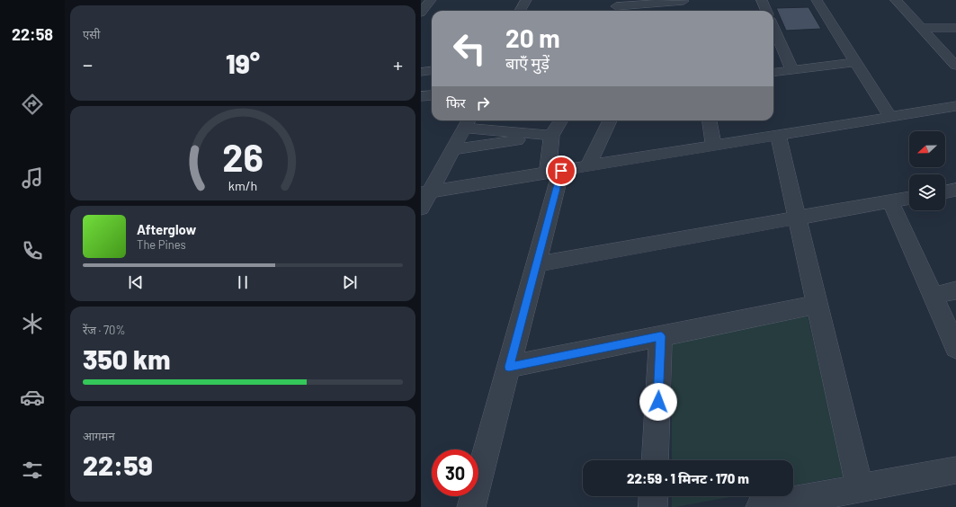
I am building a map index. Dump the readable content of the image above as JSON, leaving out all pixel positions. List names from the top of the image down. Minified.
{"north":"left","page":{"tabs":"22:58","tile":["एसी",["रेंज · 70%","350 km"],["आगमन","22:59"]],"turn":["20 m","बाएँ मुड़ें"],"heat":["−","19°","+"],"then":"फिर","song":["Afterglow","The Pines"],"limit":"30","trip":"22:59 · 1 मिनट · 170 m","gauge":["26","km/h"]}}
